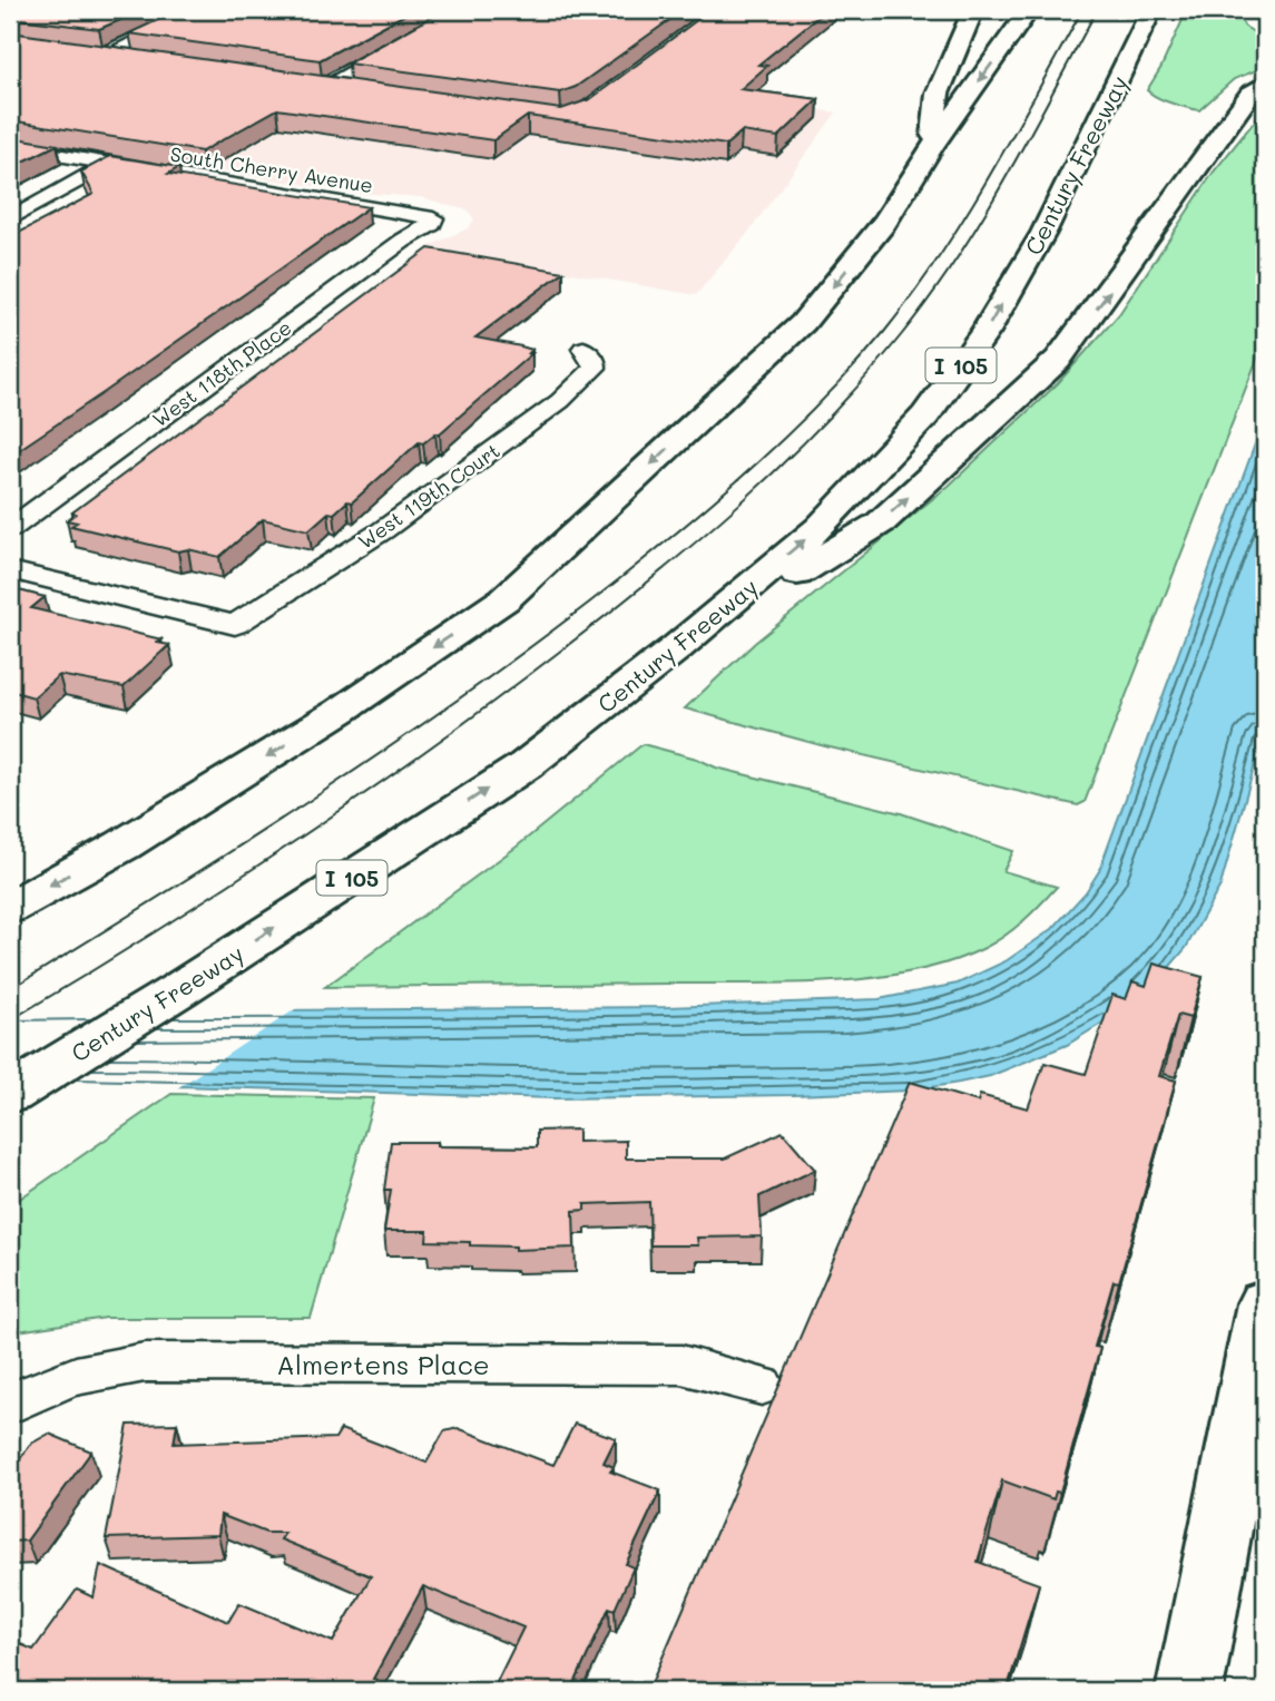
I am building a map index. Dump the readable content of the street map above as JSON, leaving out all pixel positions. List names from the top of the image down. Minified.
{"streets":{"main road":["Century Freeway","I 105"],"street":["South Cherry Avenue","West 118th Place","West 119th Court","Almertens Place"]},"crossings":[["South Cherry Avenue","West 118th Place"]]}
